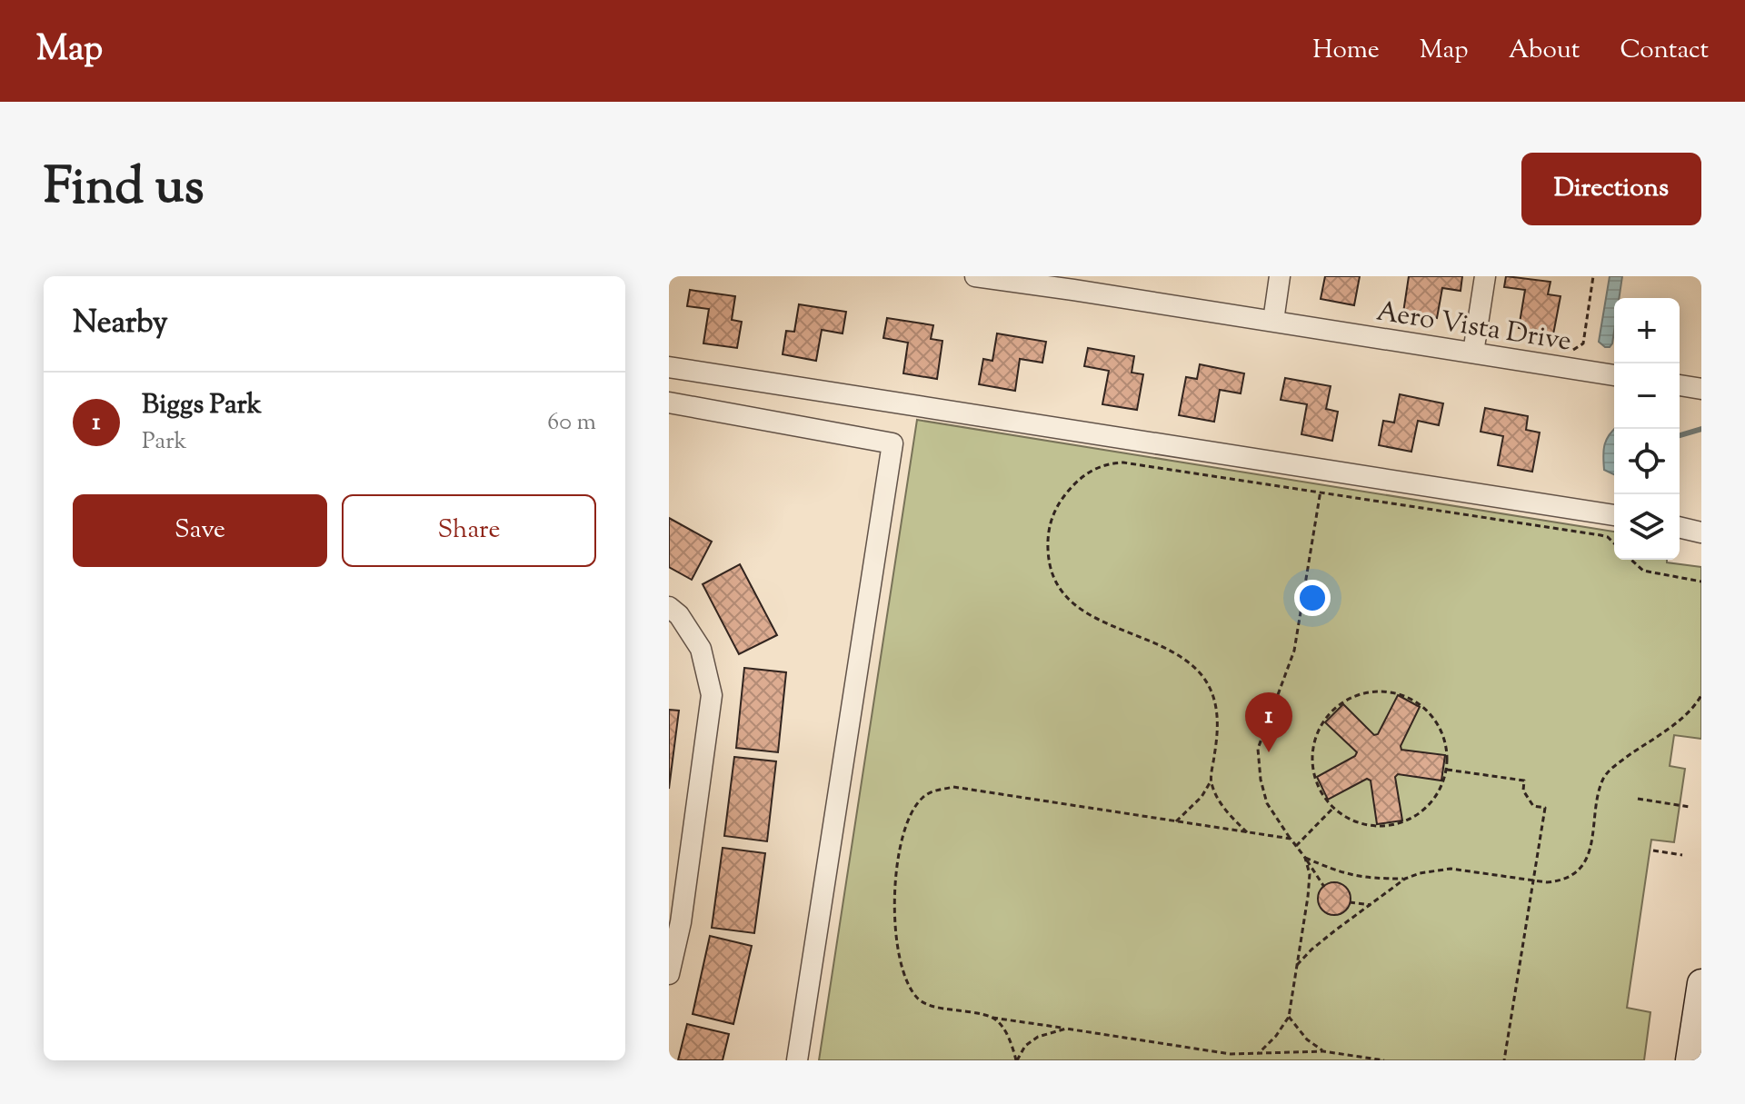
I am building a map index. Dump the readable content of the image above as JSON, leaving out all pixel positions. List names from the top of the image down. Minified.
{"streets":{"street":["Aero Vista Drive"]},"page":{"header":"Map","nav":["Home","Map","About","Contact"],"title":"Find us","buttons":["Directions",["Save","Share"]],"heading":"Nearby","map_buttons":["+","−"],"list":[{"mark":"1","name":"Biggs Park","note":"Park","value":"60 m"}],"pins":"1"}}
